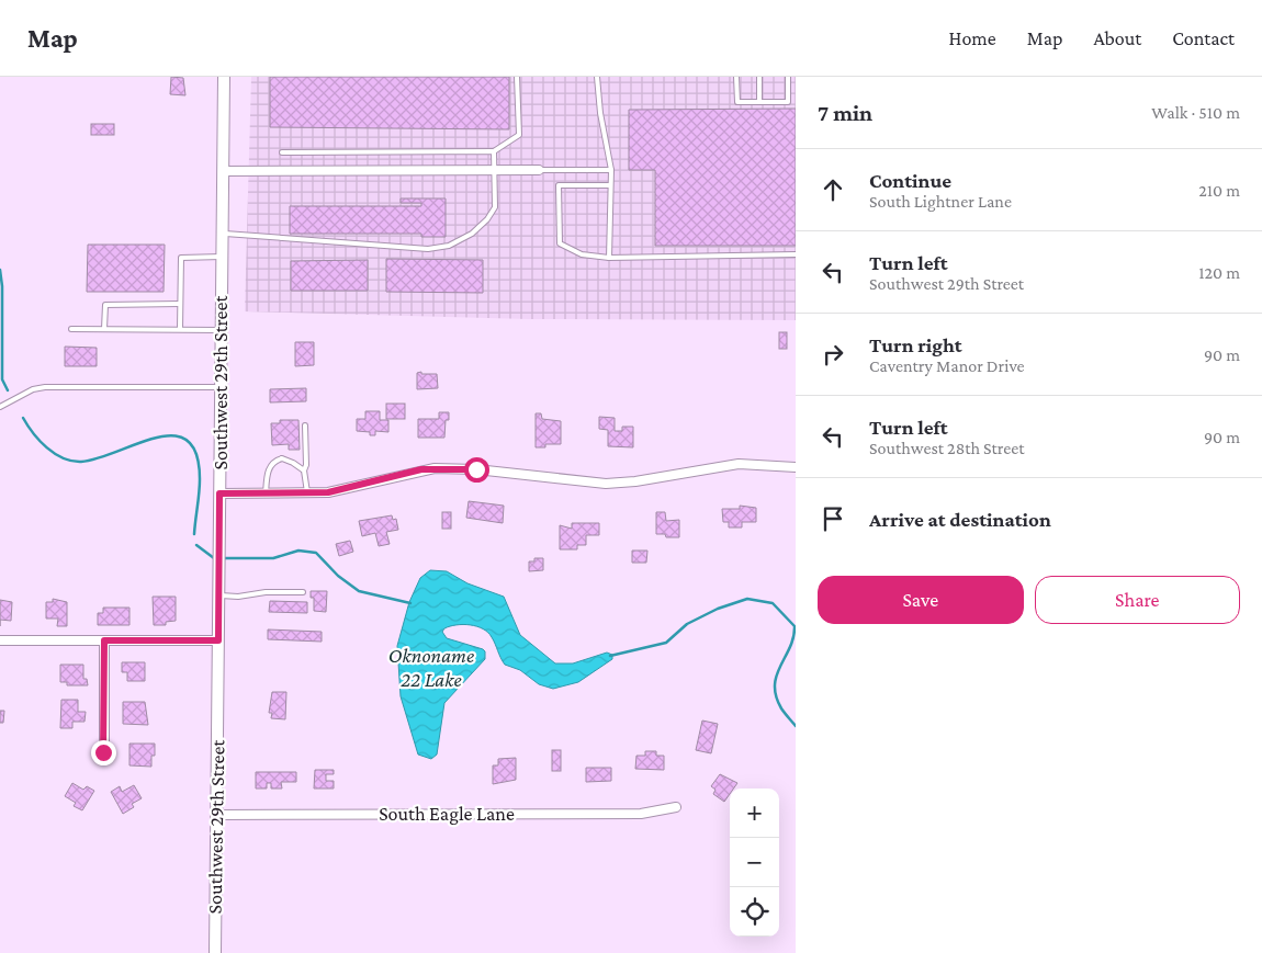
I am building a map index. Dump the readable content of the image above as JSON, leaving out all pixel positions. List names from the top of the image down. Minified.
{"streets":{"street":["Southwest 29th Street","South Eagle Lane"]},"crossings":[["Southwest 29th Street","South Eagle Lane"]],"water":["Oknoname 22 Lake"],"page":{"header":"Map","nav":["Home","Map","About","Contact"],"heading":["7 min","Walk · 510 m"],"list":[["Continue","South Lightner Lane","210 m"],["Turn left","Southwest 29th Street","120 m"],["Turn right","Caventry Manor Drive","90 m"],["Turn left","Southwest 28th Street","90 m"],"Arrive at destination"],"buttons":["Save","Share"],"map_buttons":["+","−"]}}
